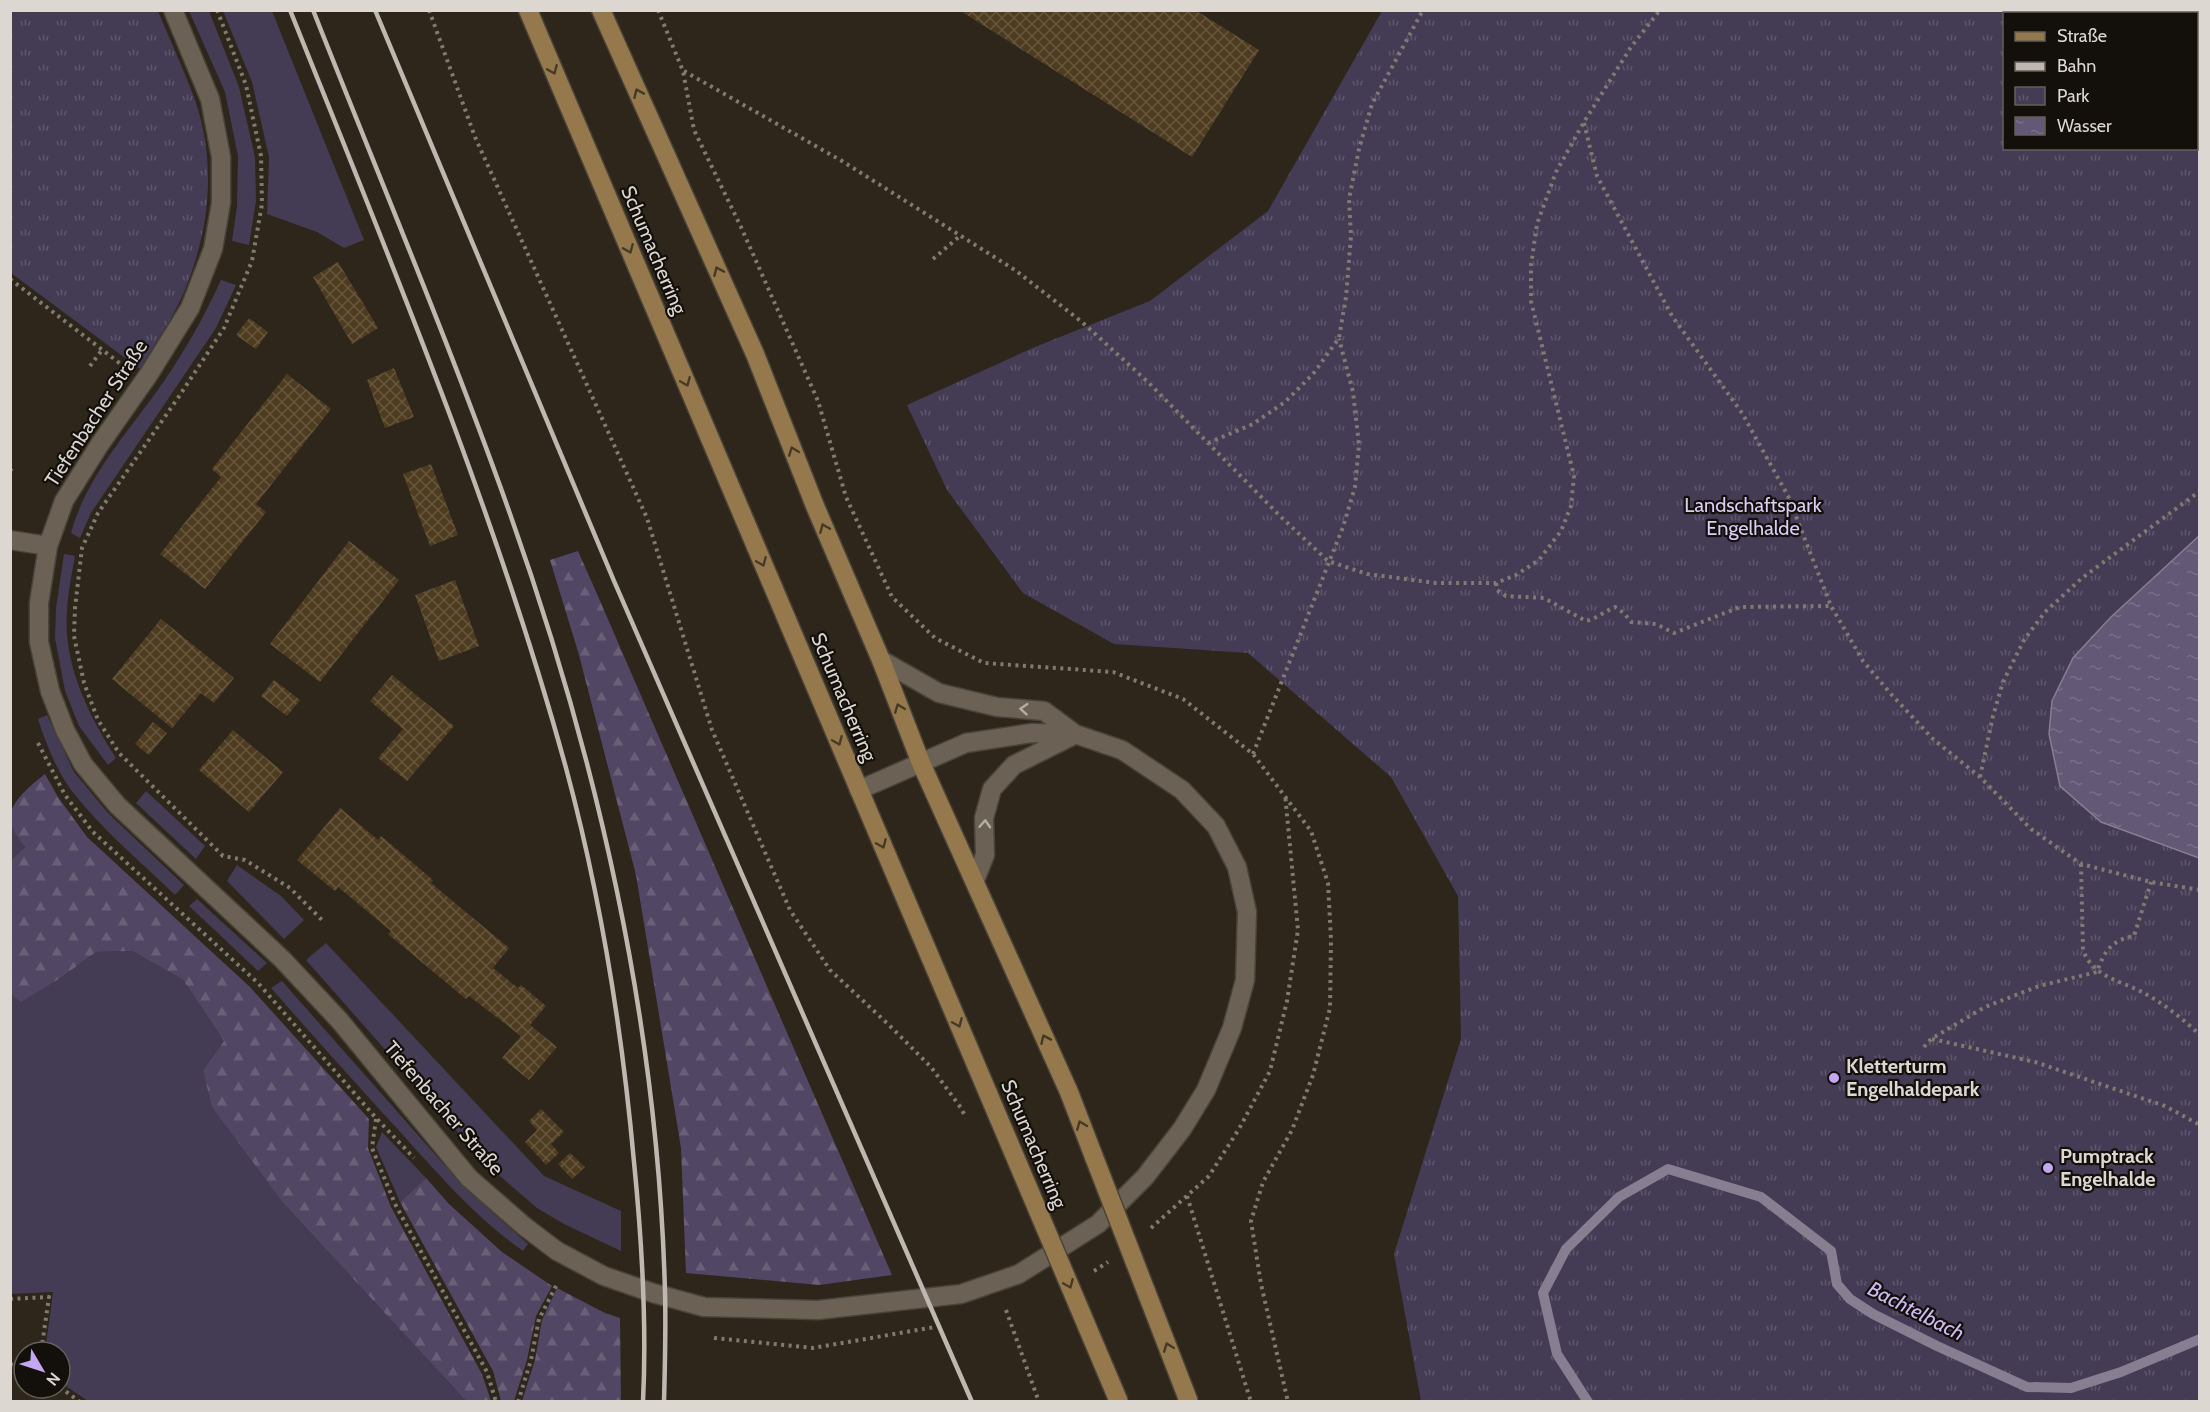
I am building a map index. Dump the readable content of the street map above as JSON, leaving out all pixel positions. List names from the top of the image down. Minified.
{"streets":{"main road":["Schumacherring"],"street":["Tiefenbacher Straße"]},"crossings":[["Schumacherring","Tiefenbacher Straße"]],"water":["Bachtelbach"],"parks":["Landschaftspark Engelhalde"],"places":["Kletterturm Engelhaldepark","Pumptrack Engelhalde"],"legend":["Straße","Bahn","Park","Wasser"],"north":"bottom right"}
